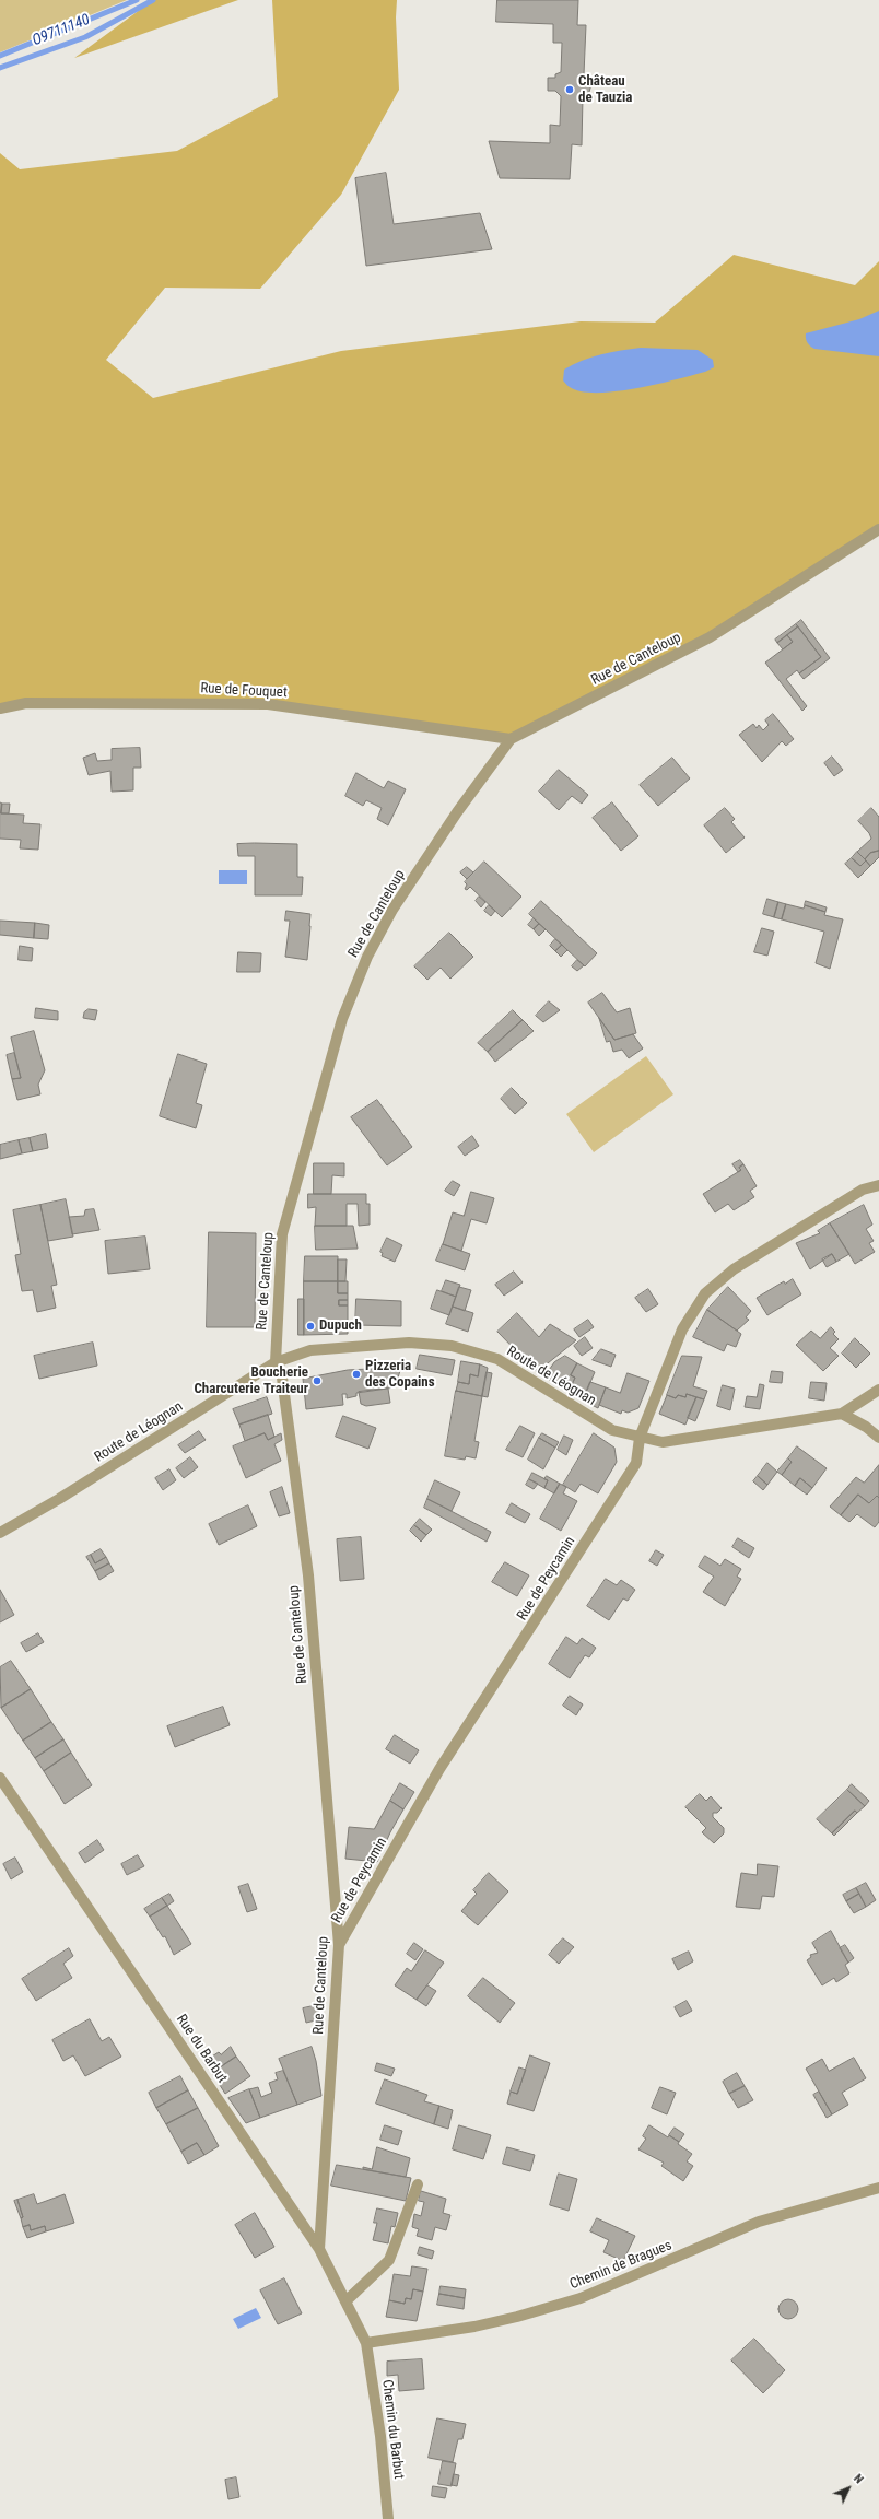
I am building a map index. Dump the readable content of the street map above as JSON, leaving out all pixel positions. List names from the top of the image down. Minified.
{"streets":{"street":["Rue de Canteloup","Rue de Fouquet","Route de Léognan","Rue de Peycamin","Rue du Barbut","Chemin de Bragues","Chemin du Barbut"]},"crossings":[["Rue de Canteloup","Rue de Fouquet"],["Rue de Canteloup","Route de Léognan"],["Rue de Canteloup","Rue de Peycamin"],["Rue de Canteloup","Rue du Barbut"],["Route de Léognan","Rue de Peycamin"],["Rue du Barbut","Chemin de Bragues"],["Rue du Barbut","Chemin du Barbut"],["Chemin de Bragues","Chemin du Barbut"]],"water":["O9711140"],"places":["Château de Tauzia","Dupuch","Pizzeria des Copains","Boucherie Charcuterie Traiteur"],"north":"top right"}
